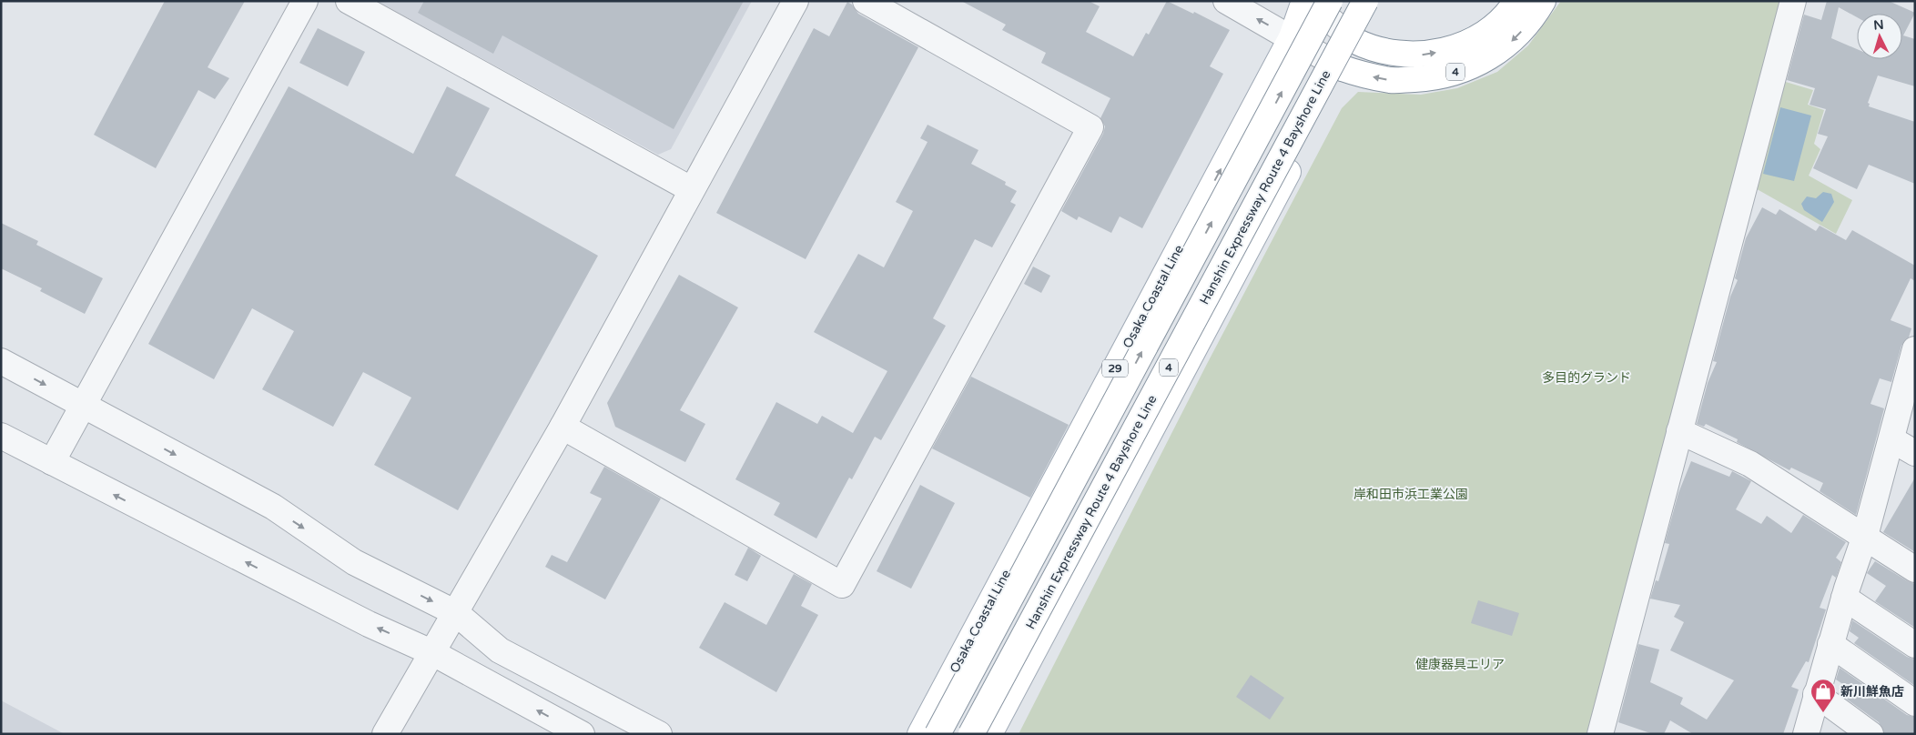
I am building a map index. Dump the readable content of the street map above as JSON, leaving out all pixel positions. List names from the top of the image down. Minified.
{"streets":{"main road":["4","Hanshin Expressway Route 4 Bayshore Line","Osaka Coastal Line","29"]},"parks":["多目的グランド","岸和田市浜工業公園","健康器具エリア"],"places":{"shop":["新川鮮魚店"]},"north":"top"}
